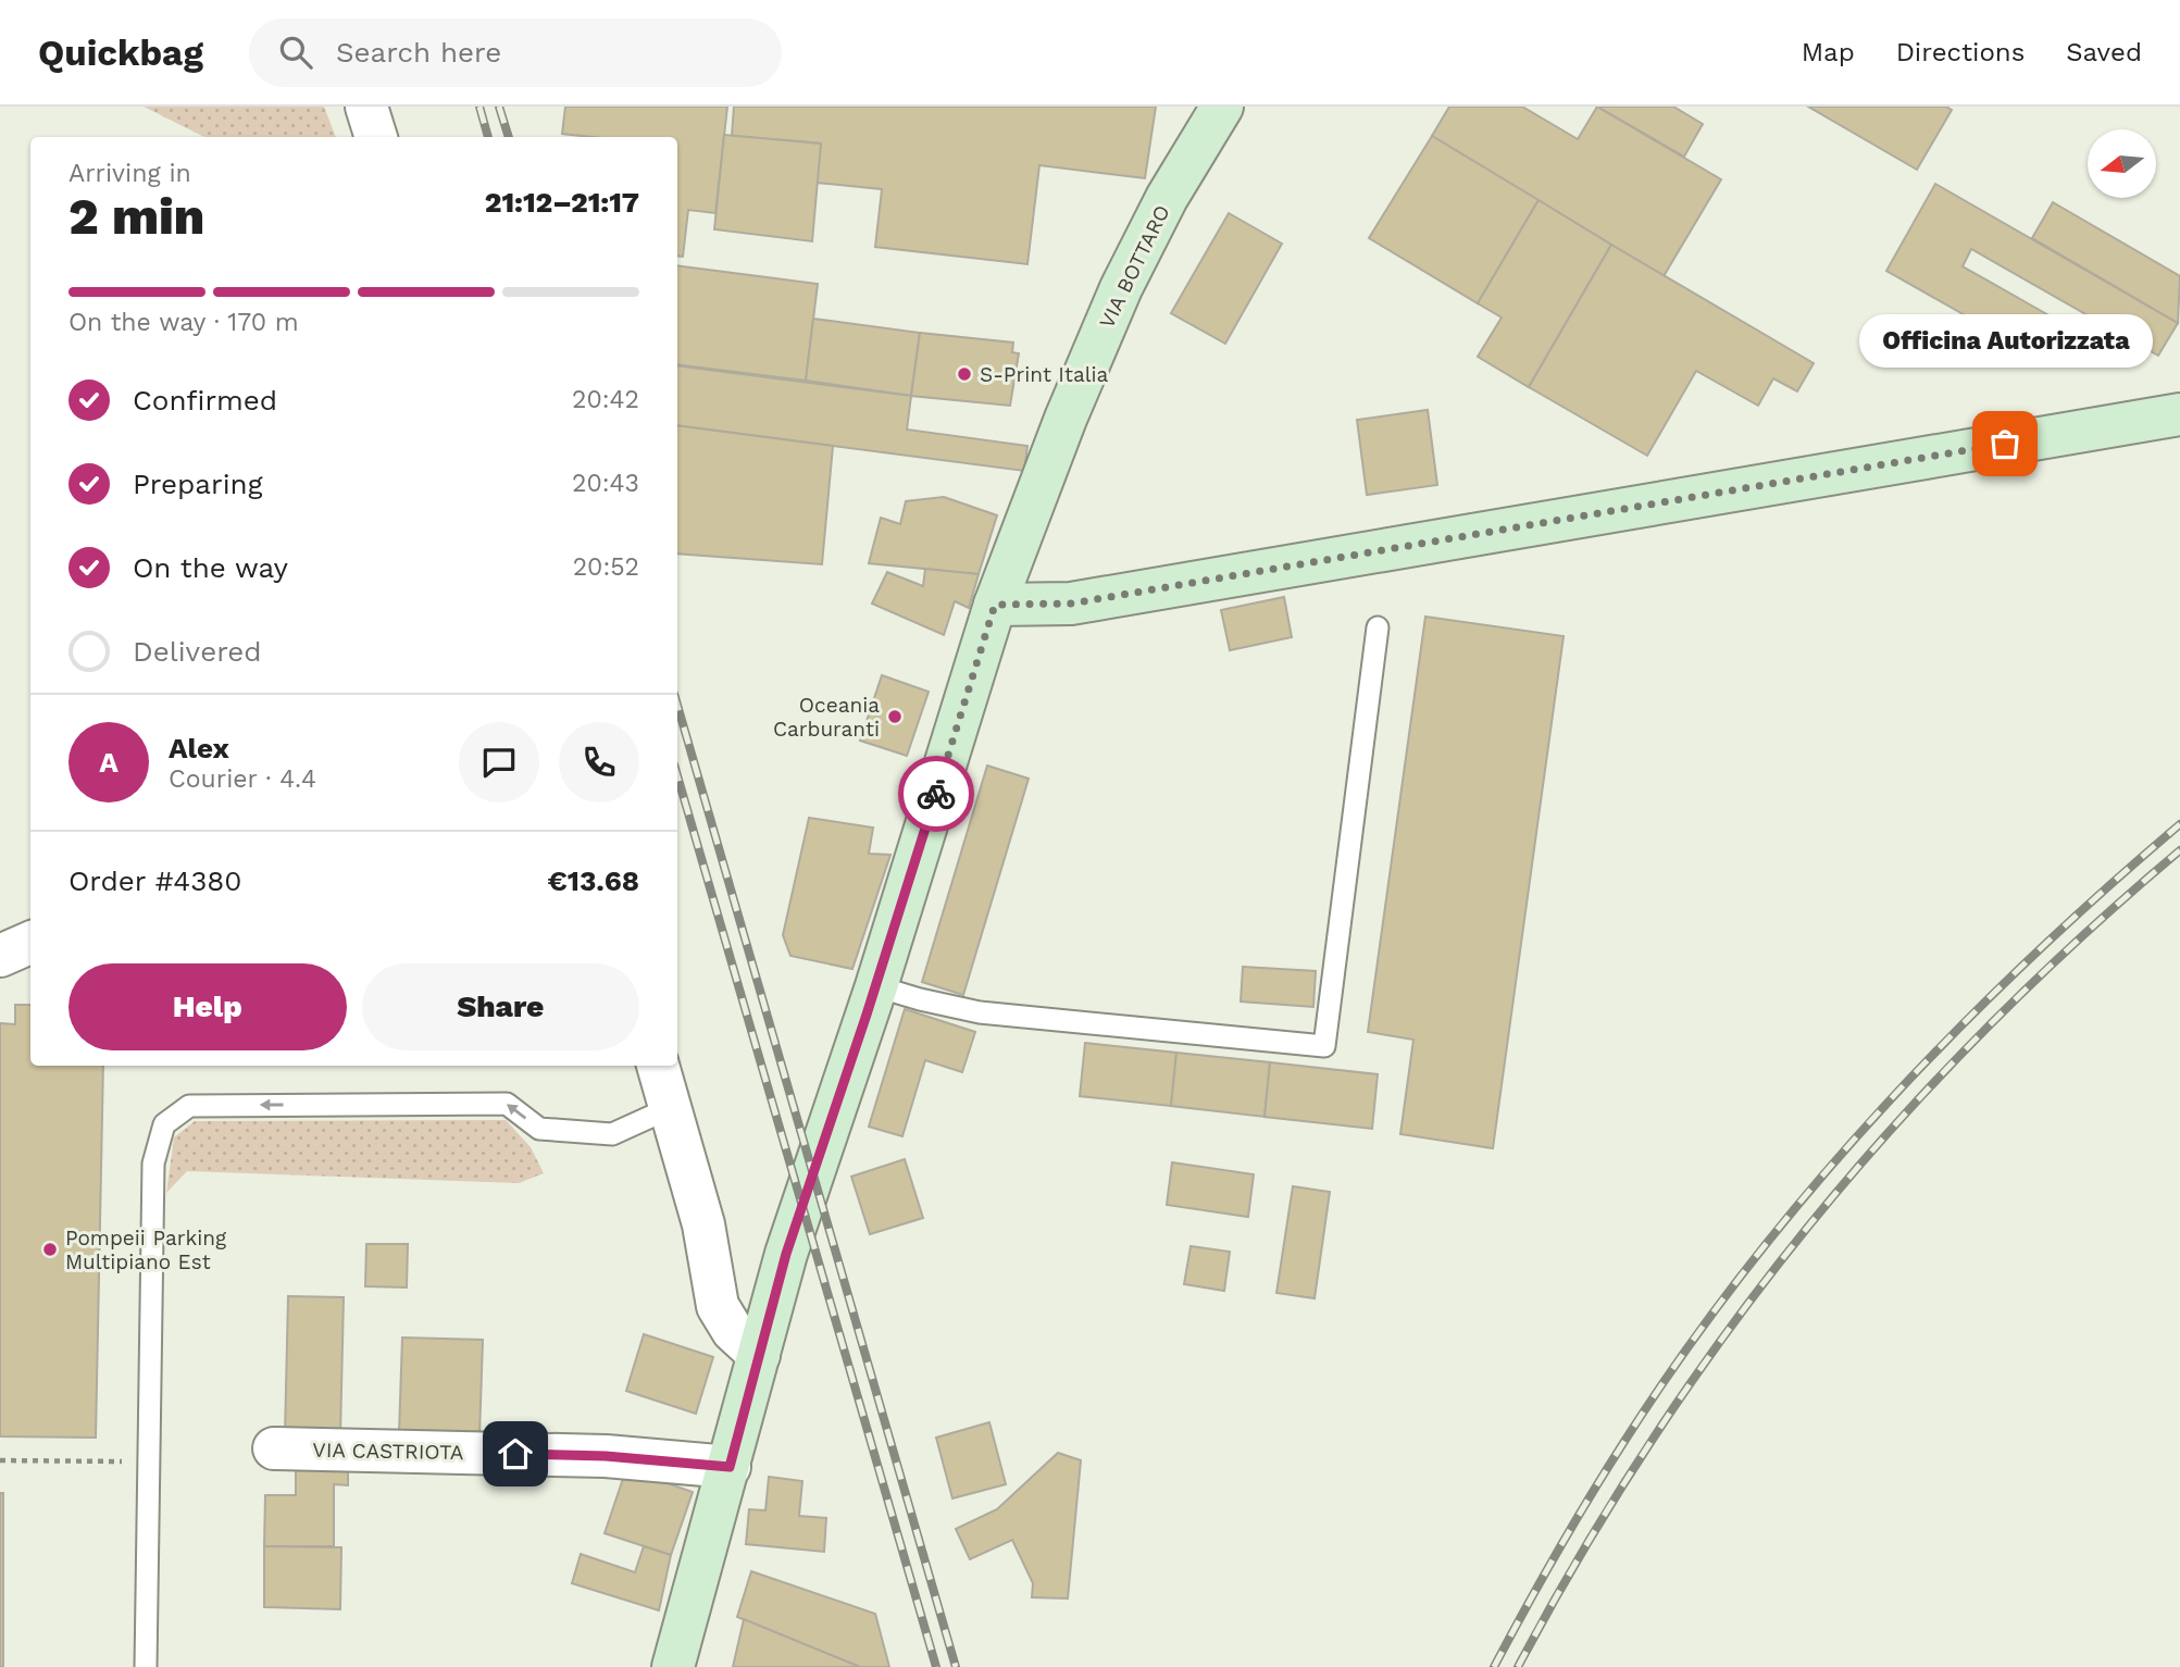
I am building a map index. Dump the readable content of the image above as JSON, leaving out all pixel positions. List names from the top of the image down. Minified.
{"streets":{"main road":["VIA BOTTARO"],"street":["VIA CASTRIOTA"]},"places":["S-Print Italia","Officina Autorizzata","Oceania Carburanti","Pompeii Parking Multipiano Est"],"north":"left","page":{"header":"Quickbag","search":"Search here","nav":["Map","Directions","Saved"],"heading":["2 min","Arriving in","21:12–21:17"],"panel":["Alex","Courier · 4.4","Order #4380","€13.68"],"bar":"On the way · 170 m","bubble":"Officina Autorizzata","list":[["Confirmed","20:42"],["Preparing","20:43"],["On the way","20:52"],"Delivered"],"round":"A","buttons":["Help","Share"]}}
